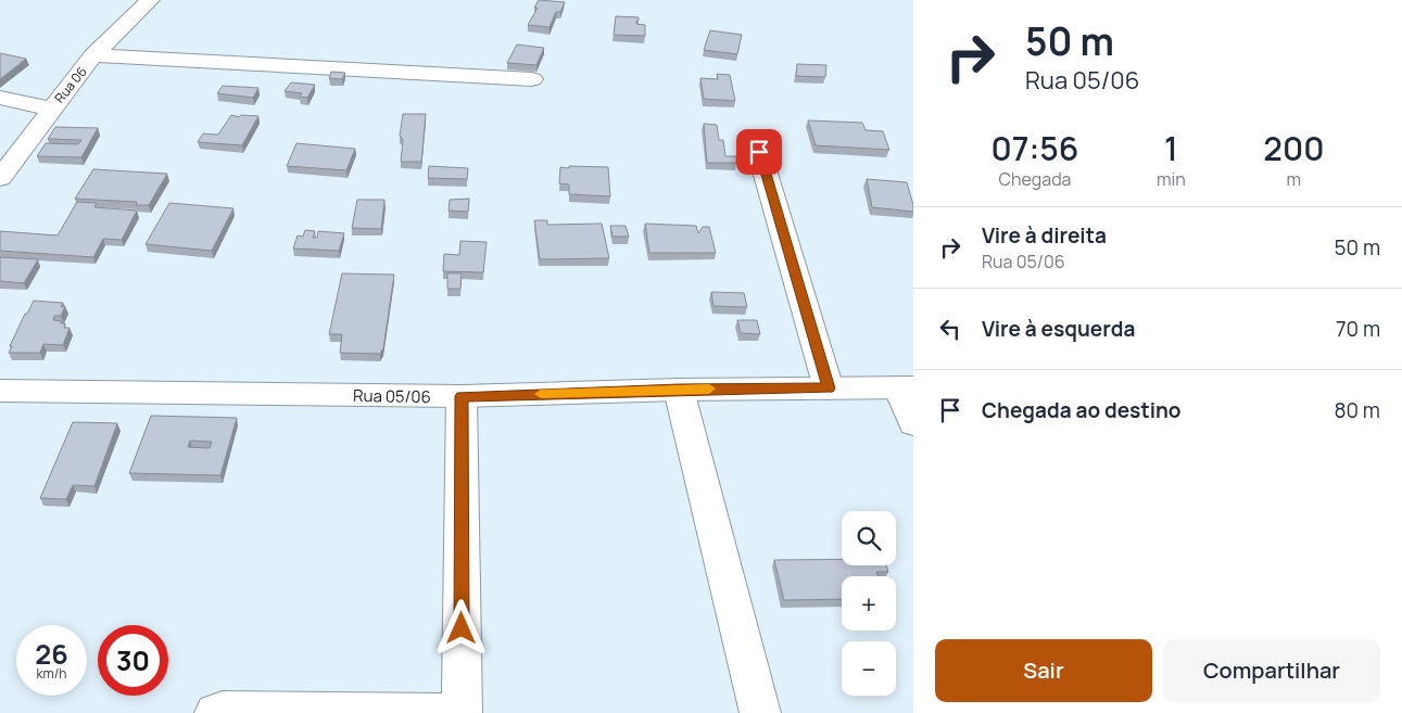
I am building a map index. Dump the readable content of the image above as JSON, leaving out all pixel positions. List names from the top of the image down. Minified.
{"streets":{"street":["Rua 06","Rua 05/06"]},"page":{"turn":["50 m","Rua 05/06"],"eta":["07:56","Chegada","1","min","200","m"],"list":[{"name":"Vire à direita","note":"Rua 05/06","value":"50 m"},{"name":"Vire à esquerda","value":"70 m"},{"name":"Chegada ao destino","value":"80 m"}],"map_buttons":["+","−"],"speed":"26 km/h","limit":"30","buttons":["Sair","Compartilhar"]}}
